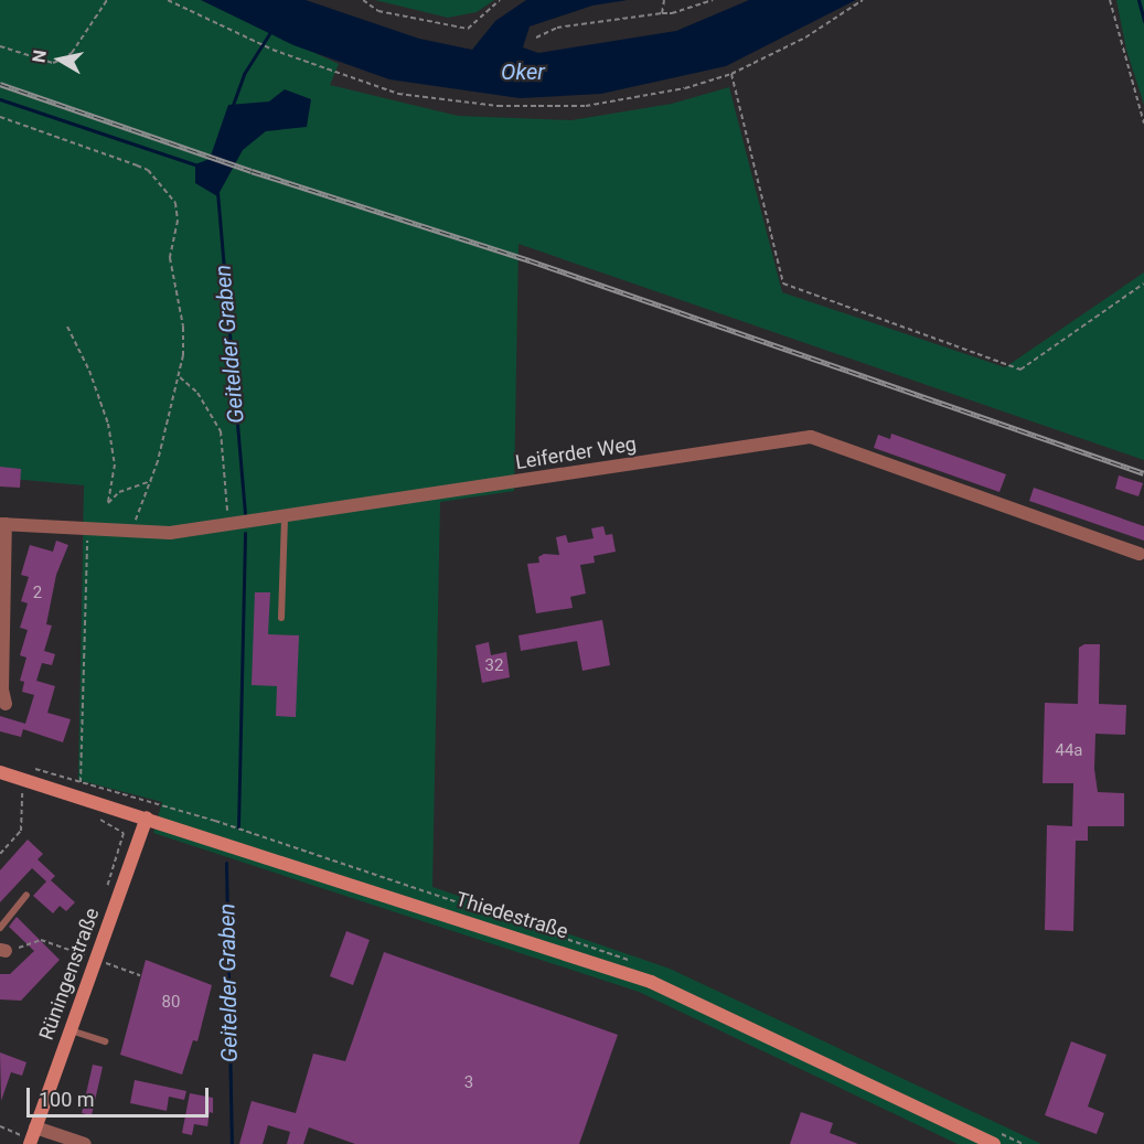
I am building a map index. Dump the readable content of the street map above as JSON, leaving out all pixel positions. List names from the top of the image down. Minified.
{"streets":{"street":["Leiferder Weg","Thiedestraße","Rüningenstraße"]},"crossings":[["Thiedestraße","Rüningenstraße"]],"water":["Oker","Geitelder Graben"],"house_numbers":["2","32","44a","80","3"],"scale_bar":"100 m","north":"left"}
